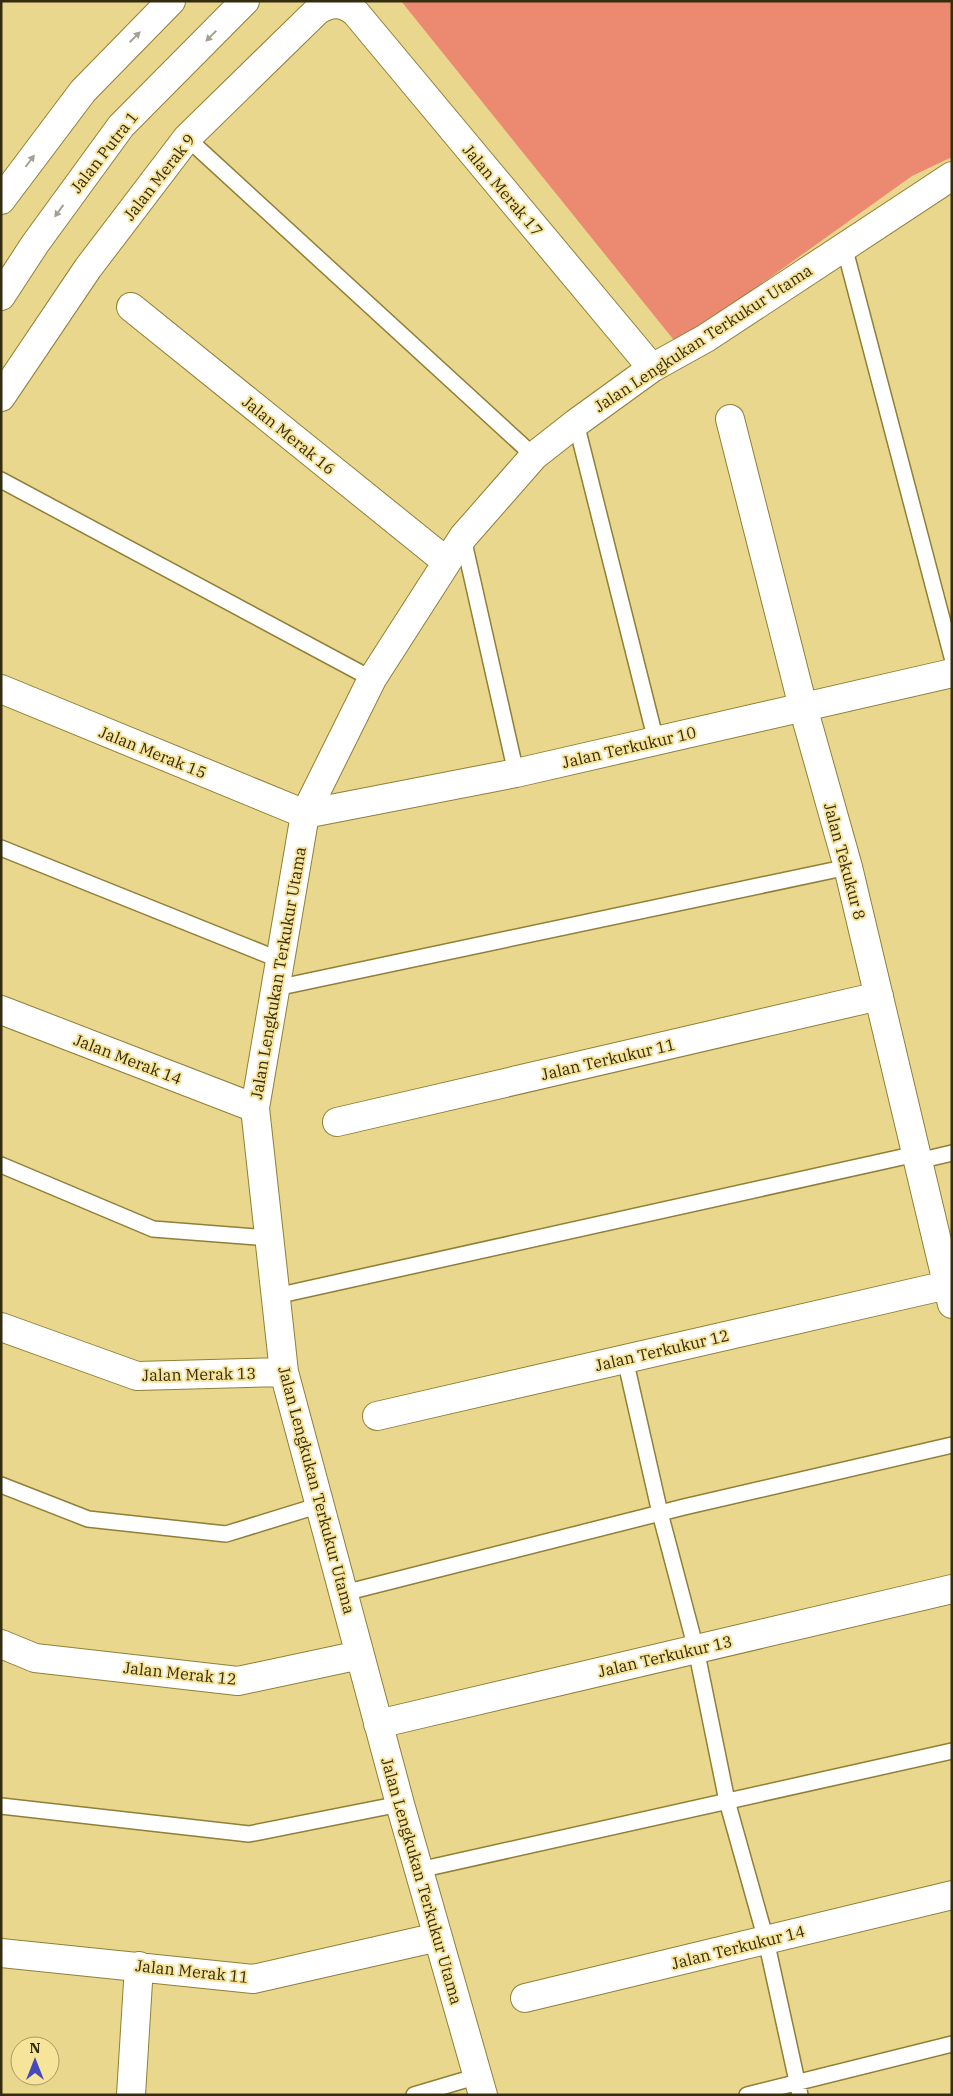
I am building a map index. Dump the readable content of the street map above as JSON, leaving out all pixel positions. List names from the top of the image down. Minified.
{"streets":{"street":["Jalan Putra 1","Jalan Merak 9","Jalan Merak 17","Jalan Lengkukan Terkukur Utama","Jalan Merak 16","Jalan Terkukur 10","Jalan Merak 15","Jalan Tekukur 8","Jalan Merak 14","Jalan Terkukur 11","Jalan Terkukur 12","Jalan Merak 13","Jalan Terkukur 13","Jalan Merak 12","Jalan Terkukur 14","Jalan Merak 11"]},"crossings":[["Jalan Merak 9","Jalan Merak 17"],["Jalan Merak 17","Jalan Lengkukan Terkukur Utama"],["Jalan Lengkukan Terkukur Utama","Jalan Merak 16"],["Jalan Lengkukan Terkukur Utama","Jalan Terkukur 10"],["Jalan Lengkukan Terkukur Utama","Jalan Merak 15"],["Jalan Lengkukan Terkukur Utama","Jalan Merak 14"],["Jalan Lengkukan Terkukur Utama","Jalan Merak 13"],["Jalan Lengkukan Terkukur Utama","Jalan Terkukur 13"],["Jalan Lengkukan Terkukur Utama","Jalan Merak 12"],["Jalan Lengkukan Terkukur Utama","Jalan Merak 11"],["Jalan Terkukur 10","Jalan Merak 15"],["Jalan Terkukur 10","Jalan Tekukur 8"],["Jalan Tekukur 8","Jalan Terkukur 11"],["Jalan Tekukur 8","Jalan Terkukur 12"]],"north":"top"}
